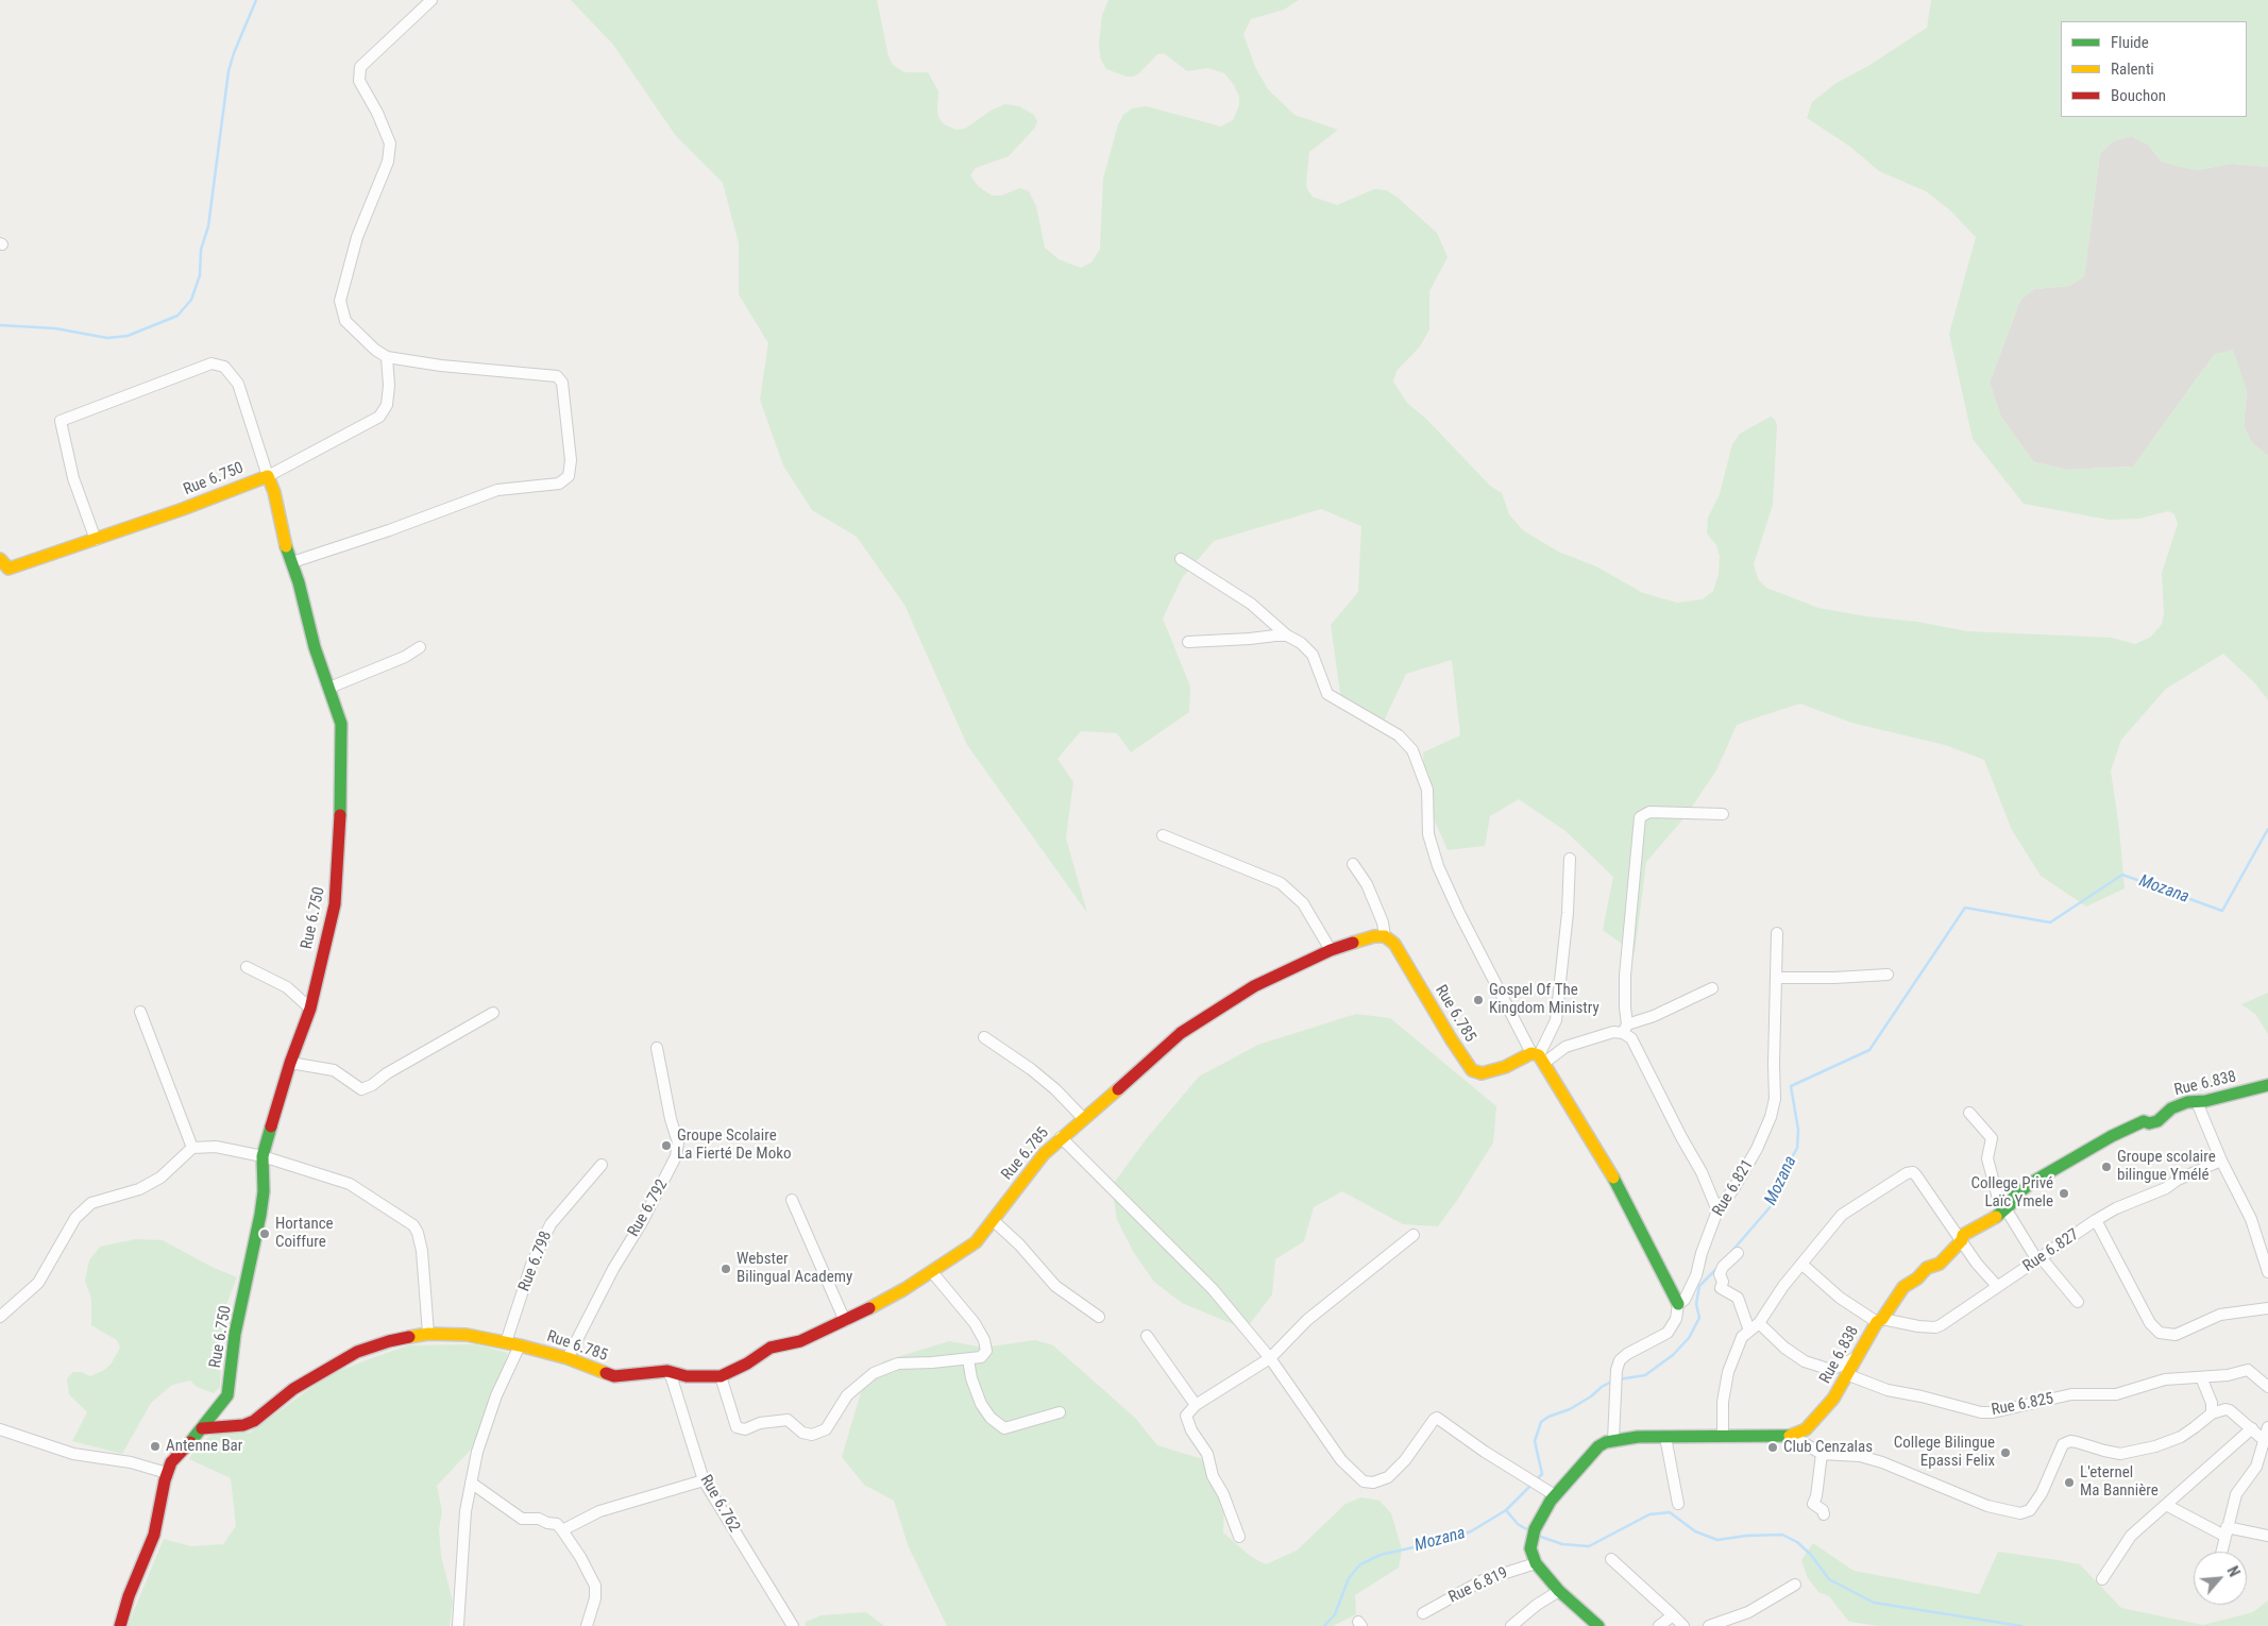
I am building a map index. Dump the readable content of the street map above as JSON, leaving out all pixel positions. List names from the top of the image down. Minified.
{"streets":{"street":["Rue 6.750","Rue 6.785","Rue 6.838","Rue 6.821","Rue 6.792","Rue 6.827","Rue 6.798","Rue 6.825","Rue 6.762","Rue 6.819"]},"crossings":[["Rue 6.750","Rue 6.785"],["Rue 6.785","Rue 6.792"],["Rue 6.785","Rue 6.798"],["Rue 6.785","Rue 6.762"],["Rue 6.838","Rue 6.827"],["Rue 6.838","Rue 6.825"]],"water":["Mozana"],"places":["Gospel Of The Kingdom Ministry","Groupe Scolaire La Fierté De Moko","Groupe scolaire bilingue Ymélé","College Privé Laïc Ymele","Hortance Coiffure","Webster Bilingual Academy","Antenne Bar","Club Cenzalas","College Bilingue Epassi Felix","L'eternel Ma Bannière"],"legend":["Fluide","Ralenti","Bouchon"],"north":"top right"}
